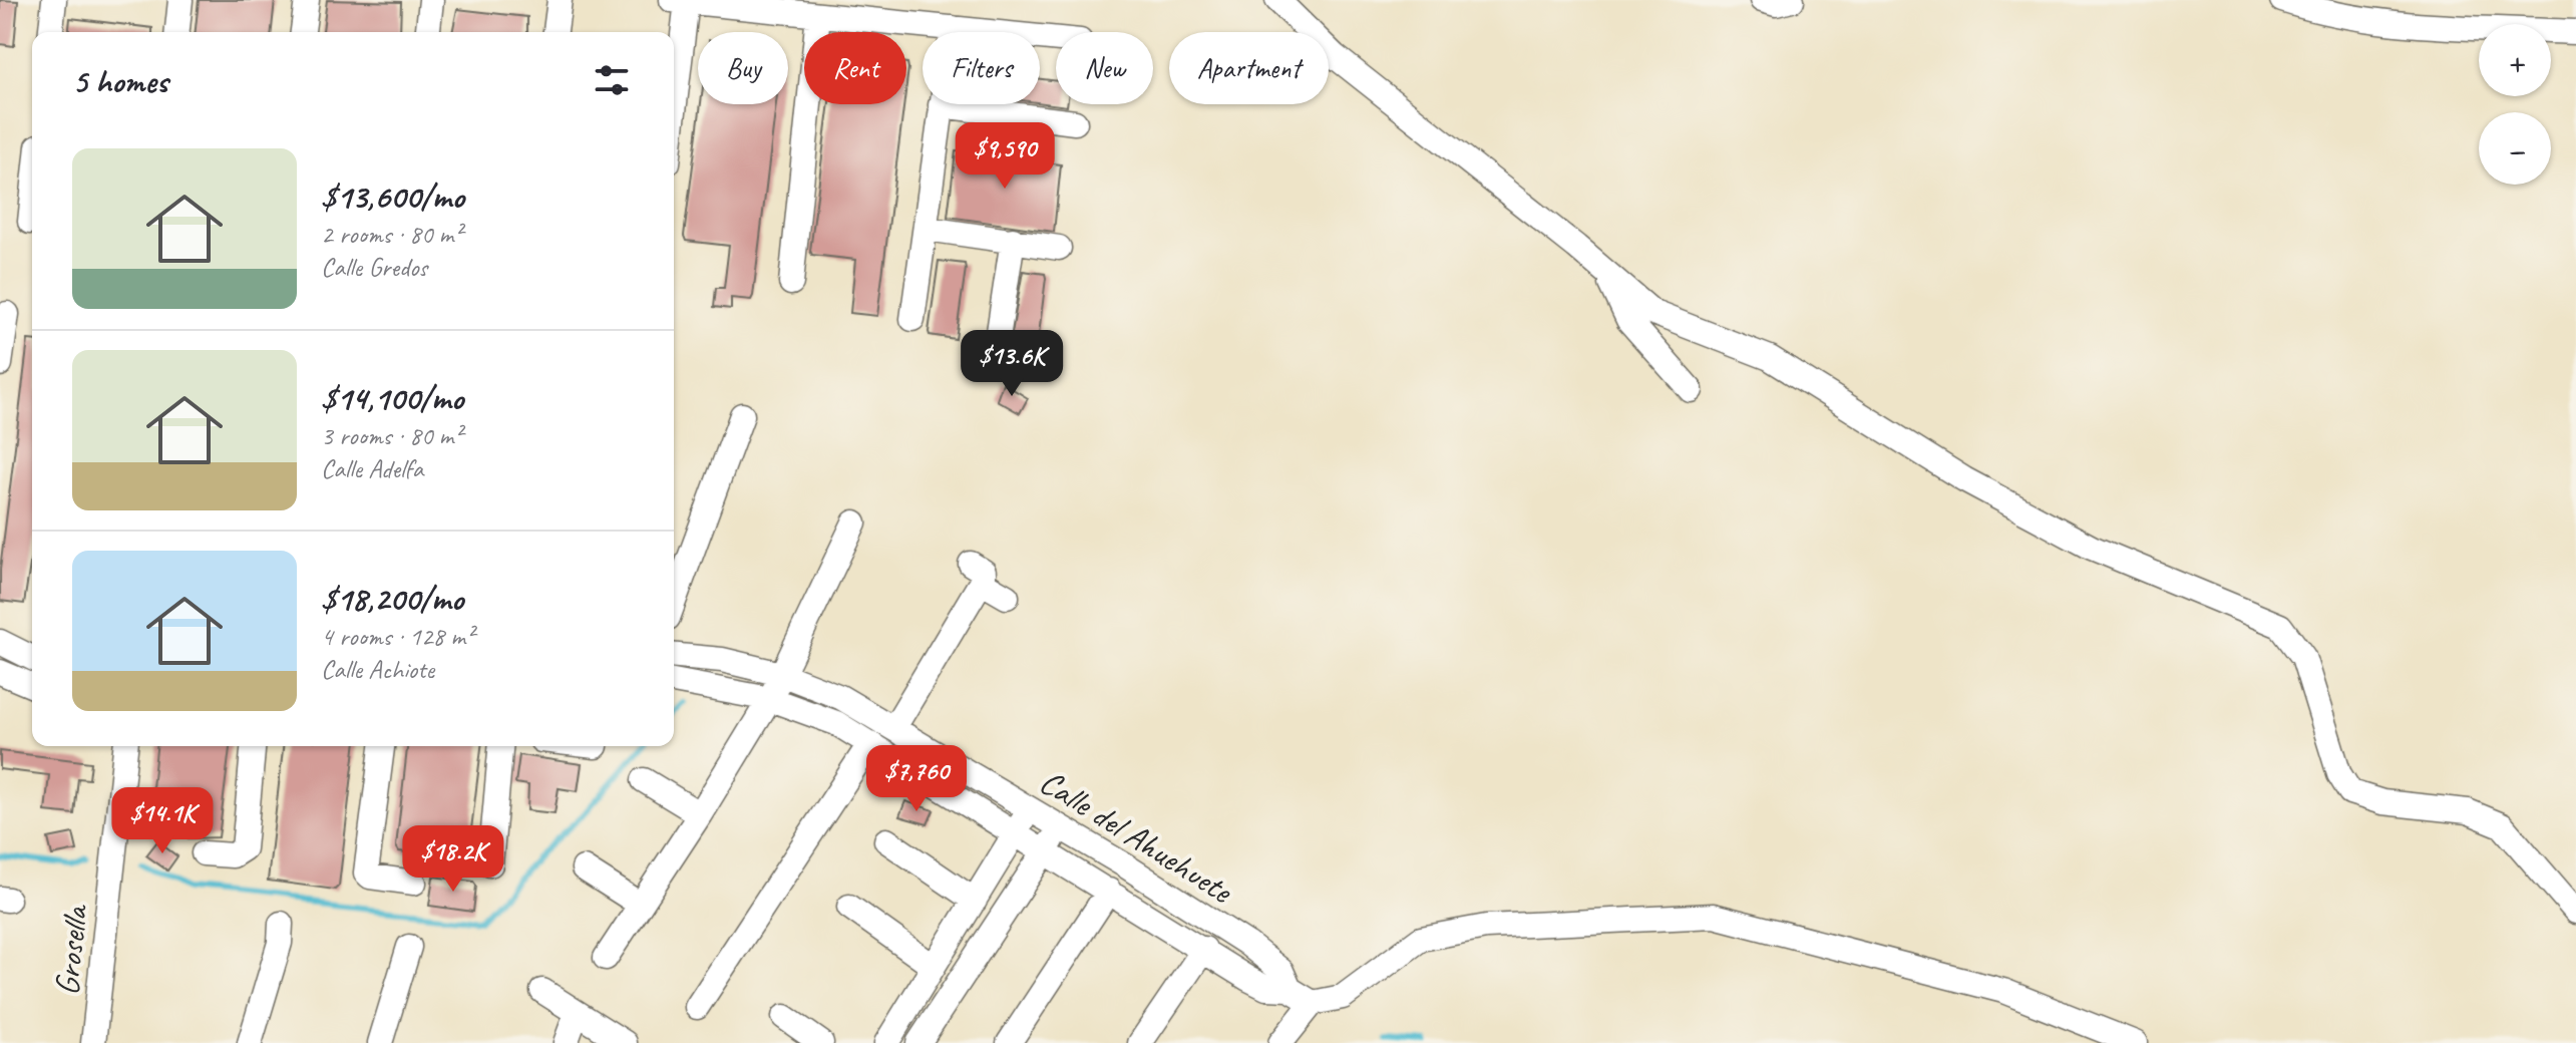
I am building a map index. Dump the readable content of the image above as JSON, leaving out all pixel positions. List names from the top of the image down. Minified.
{"streets":{"street":["Calle del Ahuehuete","Grosella"]},"page":{"map_buttons":["+","−"],"chip":["Buy","Rent","Filters","New","Apartment"],"heading":"5 homes","price":["$9,590","$13.6K","$7,760","$14.1K","$18.2K"],"list":[{"name":"$13,600/mo","note":"2 rooms · 80 m² · Calle Gredos"},{"name":"$14,100/mo","note":"3 rooms · 80 m² · Calle Adelfa"},{"name":"$18,200/mo","note":"4 rooms · 128 m² · Calle Achiote"}]}}
